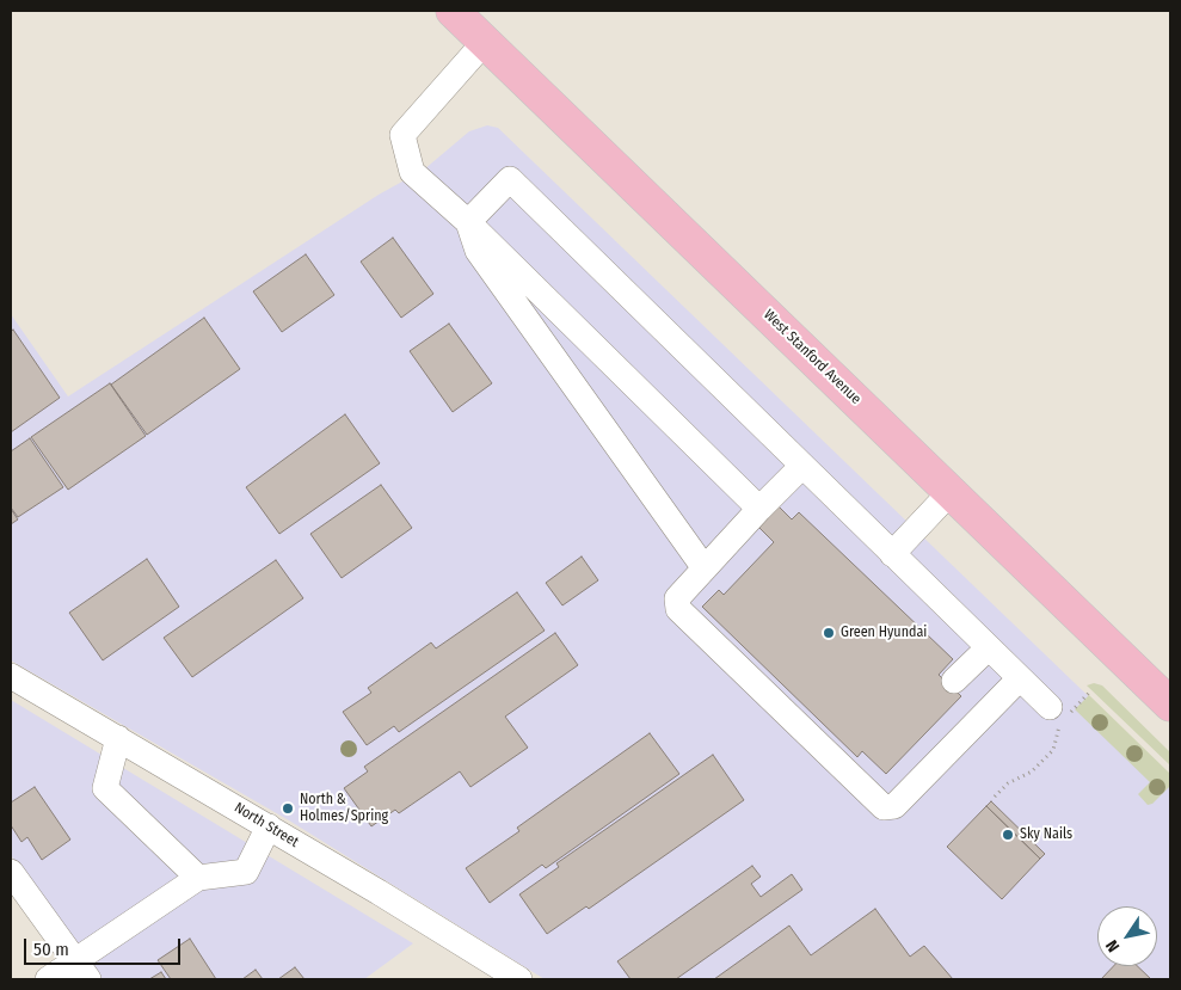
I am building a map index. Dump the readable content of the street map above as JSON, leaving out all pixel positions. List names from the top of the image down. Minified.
{"streets":{"main road":["West Stanford Avenue"],"street":["North Street"]},"places":["Green Hyundai","North & Holmes/Spring","Sky Nails"],"scale_bar":"50 m","north":"bottom left"}
